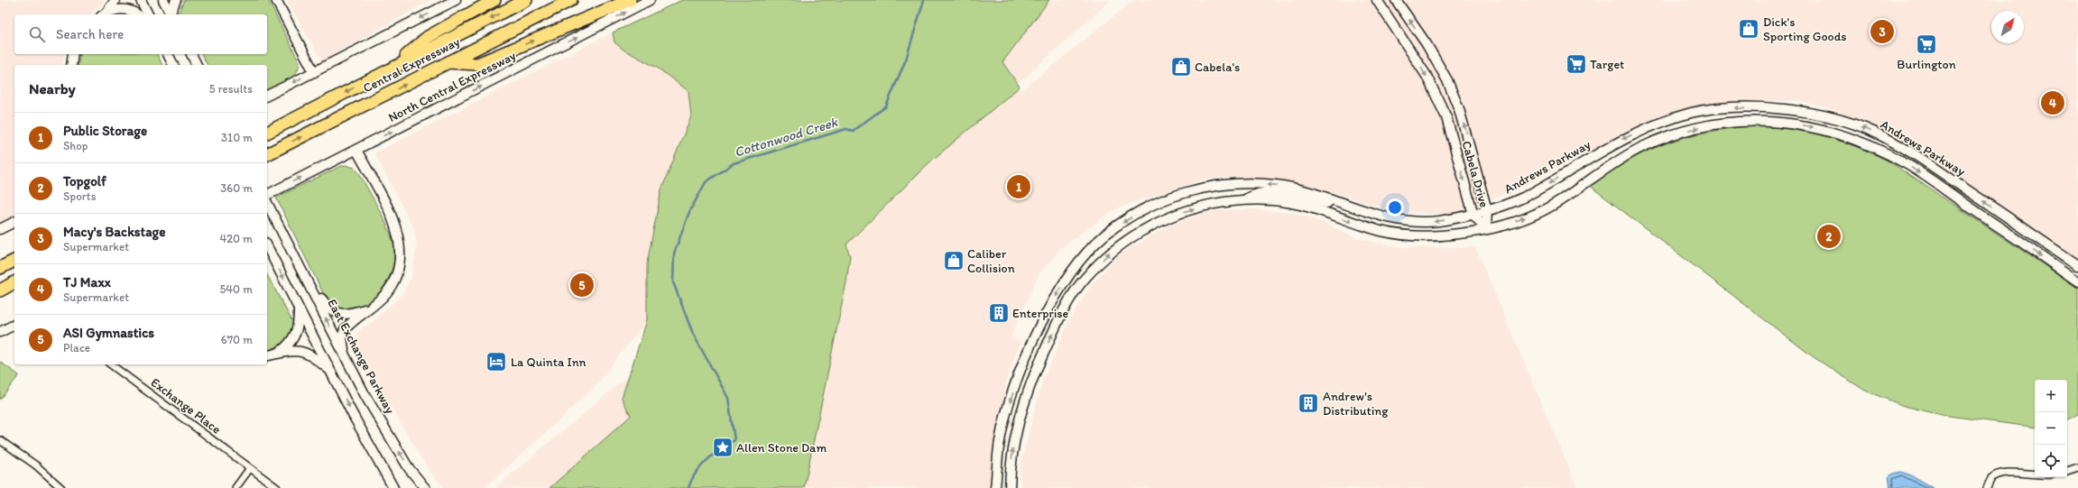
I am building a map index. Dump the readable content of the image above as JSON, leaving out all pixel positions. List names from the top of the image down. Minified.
{"streets":{"highway":["Central Expressway"],"street":["North Central Expressway","Andrews Parkway","Cabela Drive","East Exchange Parkway","Exchange Place"]},"crossings":[["Andrews Parkway","Cabela Drive"]],"one_way":["North Central Expressway"],"water":["Cottonwood Creek"],"places":{"shop":["Dick's Sporting Goods","Cabela's","Caliber Collision"],"supermarket":["Burlington","Target"],"building":["Enterprise","Andrew's Distributing"],"hotel":["La Quinta Inn"],"place":["Allen Stone Dam"]},"north":"top right","page":{"search":"Search here","pins":["3","4","1","2","5"],"heading":["Nearby","5 results"],"list":[{"mark":"1","name":"Public Storage","note":"Shop","value":"310 m"},{"mark":"2","name":"Topgolf","note":"Sports","value":"360 m"},{"mark":"3","name":"Macy's Backstage","note":"Supermarket","value":"420 m"},{"mark":"4","name":"TJ Maxx","note":"Supermarket","value":"540 m"},{"mark":"5","name":"ASI Gymnastics","note":"Place","value":"670 m"}],"map_buttons":["+","−"]}}
